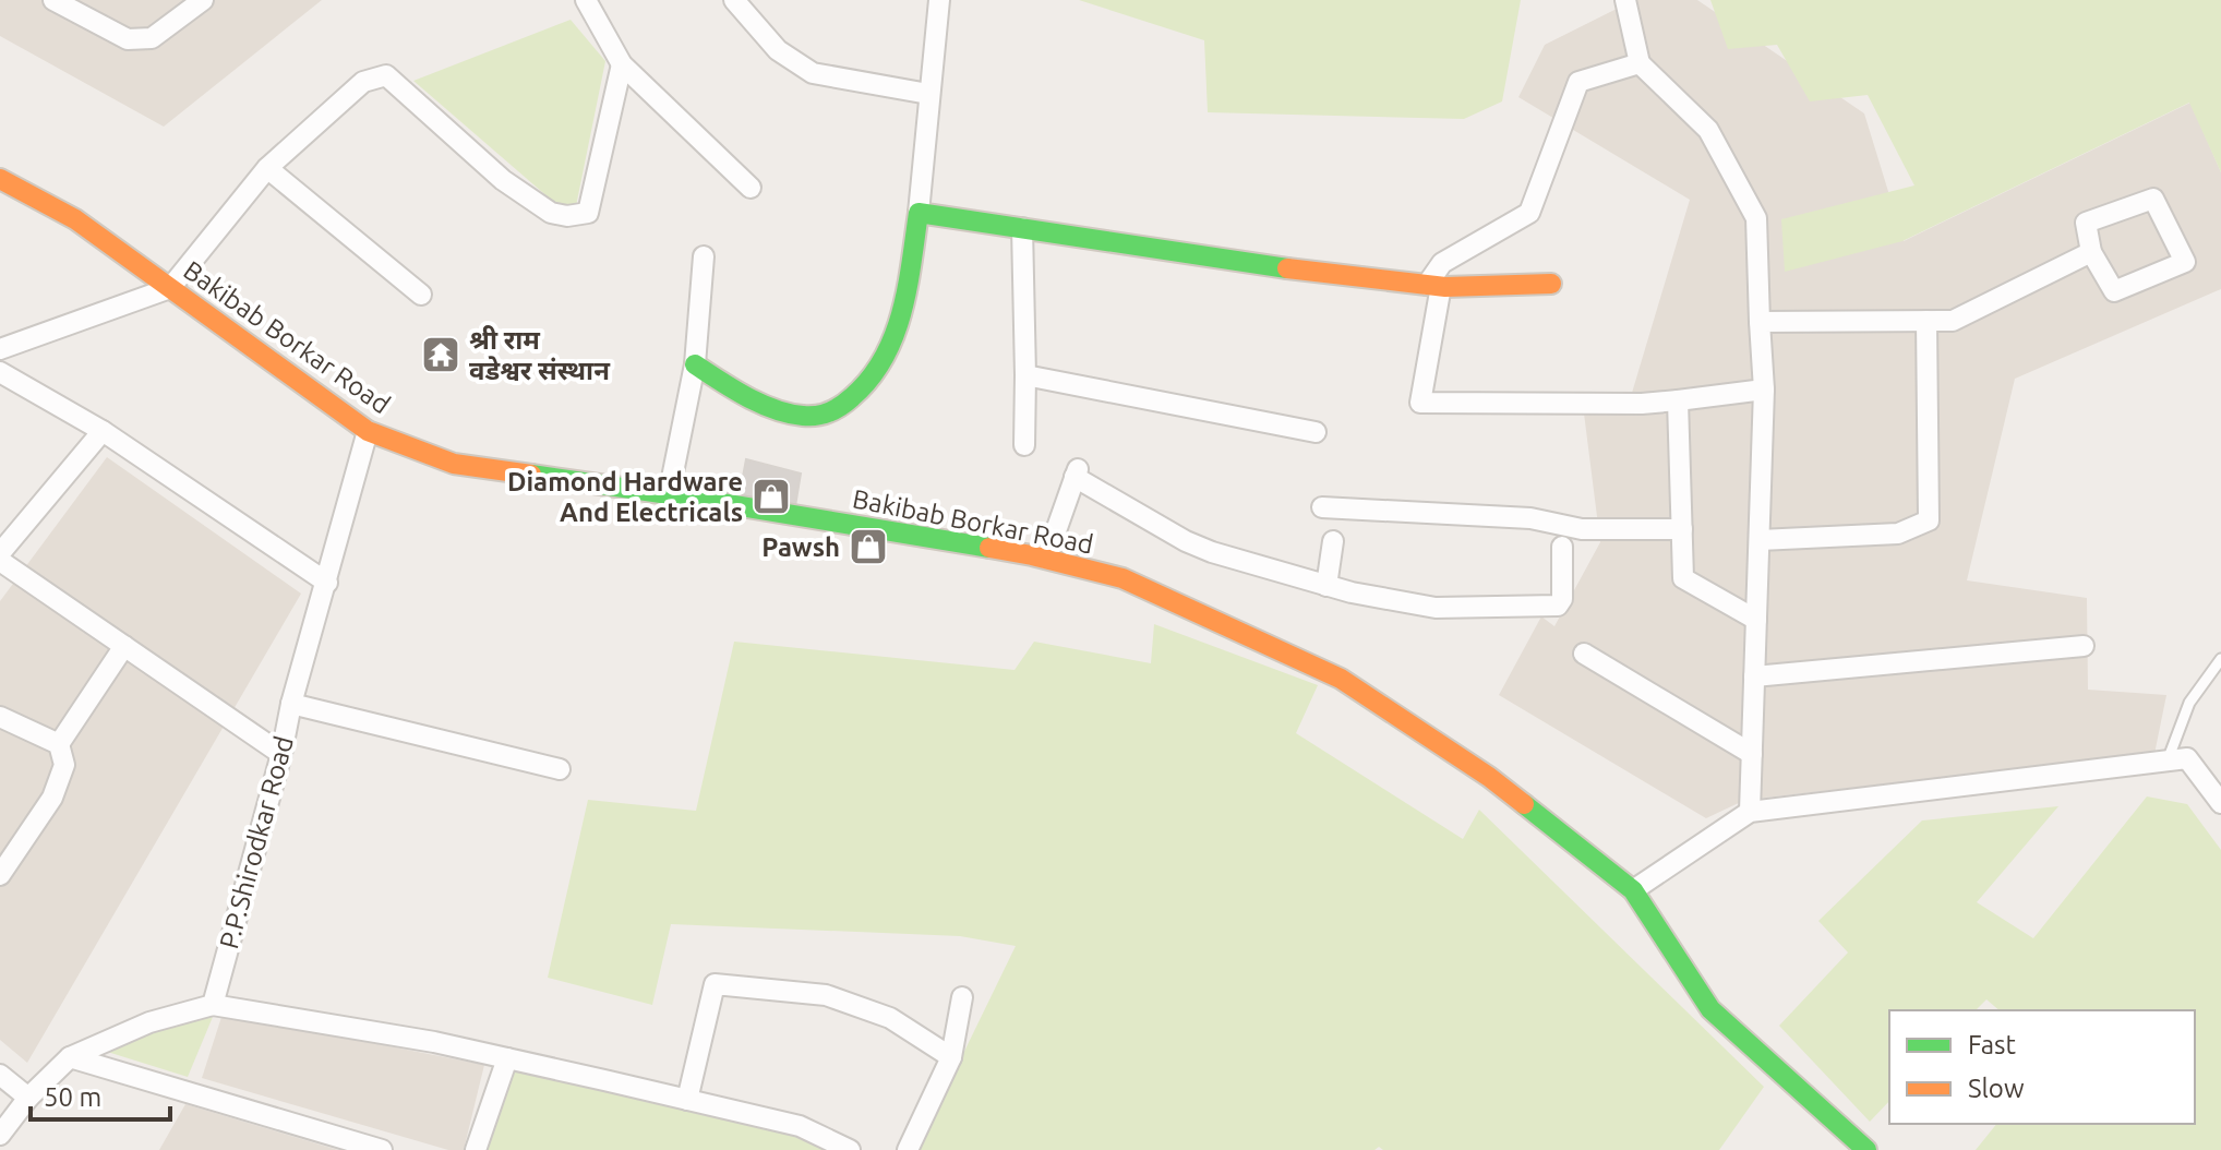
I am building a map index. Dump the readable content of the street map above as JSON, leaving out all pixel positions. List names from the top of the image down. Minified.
{"streets":{"street":["Bakibab Borkar Road","P.P.Shirodkar Road"]},"crossings":[["Bakibab Borkar Road","P.P.Shirodkar Road"]],"places":{"temple":["श्री राम वडेश्वर संस्थान"],"shop":["Diamond Hardware And Electricals","Pawsh"]},"legend":["Fast","Slow"],"scale_bar":"50 m"}
